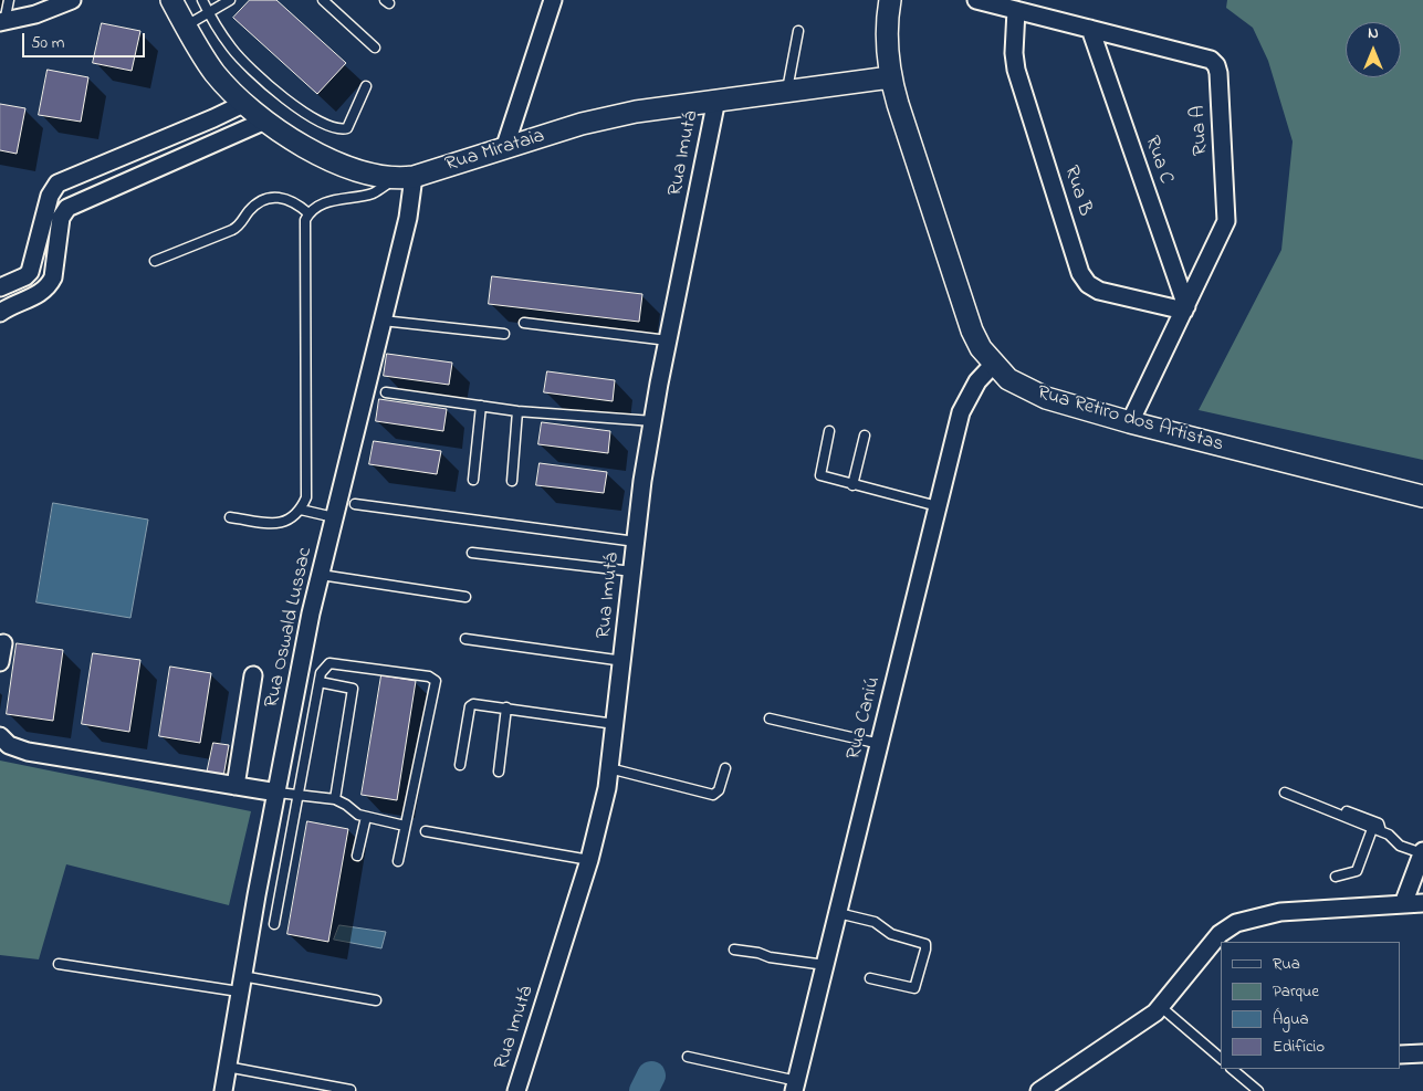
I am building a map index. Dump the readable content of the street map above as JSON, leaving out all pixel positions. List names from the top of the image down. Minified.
{"streets":{"street":["Rua A","Rua Mirataia","Rua Imutá","Rua C","Rua B","Rua Retiro dos Artistas","Rua Oswald Lussac","Rua Caniú"]},"crossings":[["Rua A","Rua C"],["Rua A","Rua B"],["Rua A","Rua Retiro dos Artistas"],["Rua Mirataia","Rua Imutá"],["Rua Mirataia","Rua Retiro dos Artistas"],["Rua Mirataia","Rua Oswald Lussac"],["Rua C","Rua B"],["Rua Retiro dos Artistas","Rua Caniú"]],"legend":["Rua","Parque","Água","Edifício"],"scale_bar":"50 m","north":"top"}
